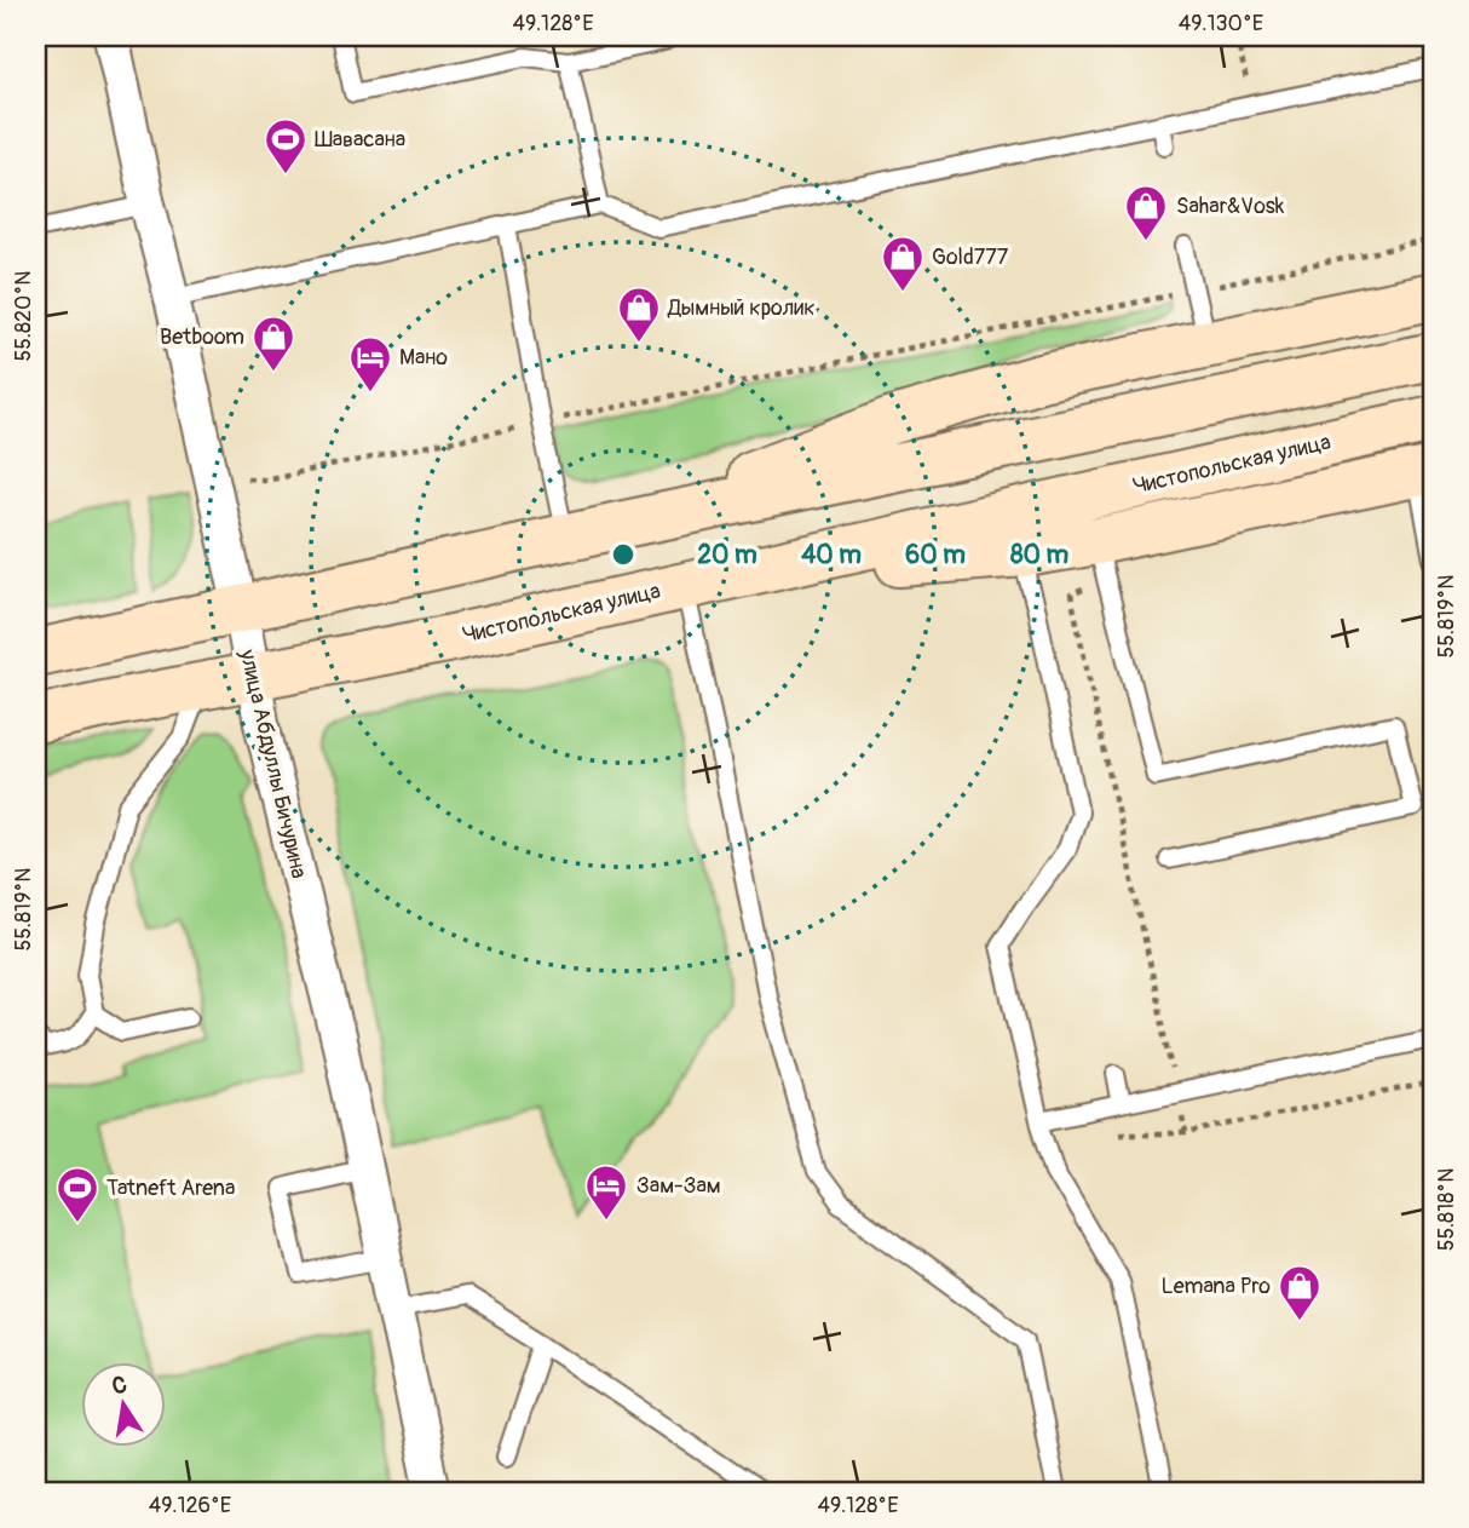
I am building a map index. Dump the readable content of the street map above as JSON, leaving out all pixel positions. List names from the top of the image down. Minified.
{"streets":{"main road":["Чистопольская улица"],"street":["улица Абдуллы Бичурина"]},"crossings":[["Чистопольская улица","улица Абдуллы Бичурина"]],"places":{"sports":["Шавасана","Tatneft Arena"],"shop":["Sahar&Vosk","Gold777","Дымный кролик","Betboom","Lemana Pro"],"hotel":["Мано","Зам-Зам"]},"north":"top","coordinates":["49.128°E","49.130°E","55.820°N","55.819°N","55.818°N","49.126°E"],"rings":["20 m","40 m","60 m","80 m"]}
